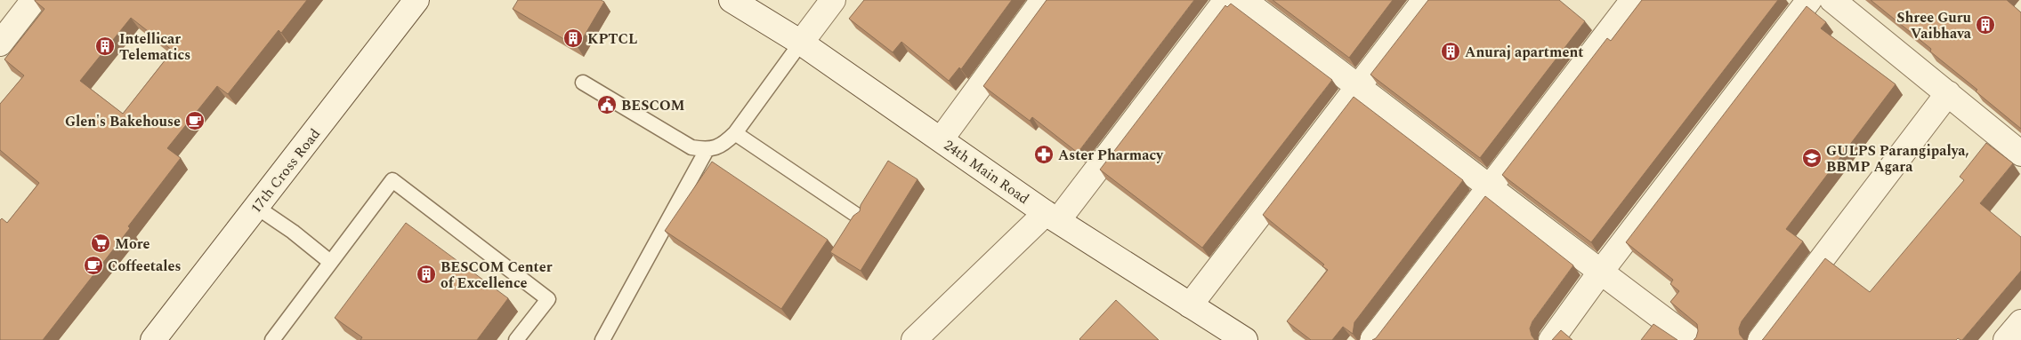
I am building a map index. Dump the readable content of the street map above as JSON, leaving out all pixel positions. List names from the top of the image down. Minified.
{"streets":{"street":["17th Cross Road","24th Main Road"]},"places":{"building":["Shree Guru Vaibhava","KPTCL","Intellicar Telematics","Anuraj apartment","BESCOM Center of Excellence"],"public building":["BESCOM"],"cafe":["Glen's Bakehouse","Coffeetales"],"pharmacy":["Aster Pharmacy"],"school or university":["GULPS Parangipalya, BBMP Agara"],"supermarket":["More"]}}
